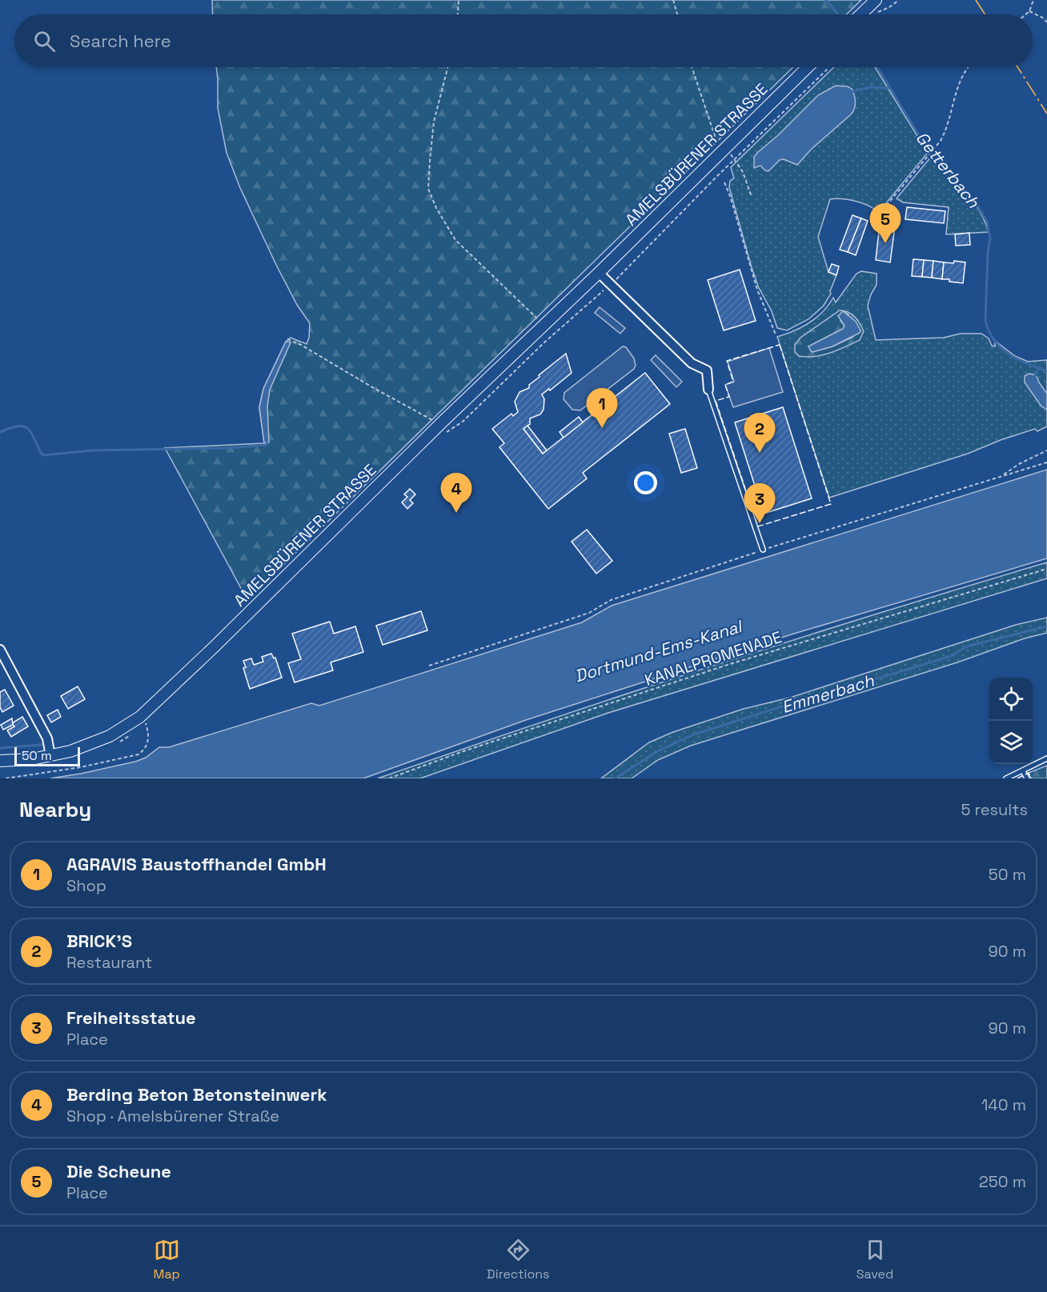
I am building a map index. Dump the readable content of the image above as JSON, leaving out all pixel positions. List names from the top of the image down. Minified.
{"streets":{"main road":["AMELSBÜRENER STRASSE"],"path":["KANALPROMENADE"]},"water":["Getterbach","Dortmund-Ems-Kanal","Emmerbach"],"scale_bar":"50 m","page":{"search":"Search here","pins":["5","1","2","4","3"],"scale":"50 m","heading":["Nearby","5 results"],"list":[{"mark":"1","name":"AGRAVIS Baustoffhandel GmbH","note":"Shop","value":"50 m"},{"mark":"2","name":"BRICK'S","note":"Restaurant","value":"90 m"},{"mark":"3","name":"Freiheitsstatue","note":"Place","value":"90 m"},{"mark":"4","name":"Berding Beton Betonsteinwerk","note":"Shop · Amelsbürener Straße","value":"140 m"},{"mark":"5","name":"Die Scheune","note":"Place","value":"250 m"}],"nav":["Map","Directions","Saved"]}}
